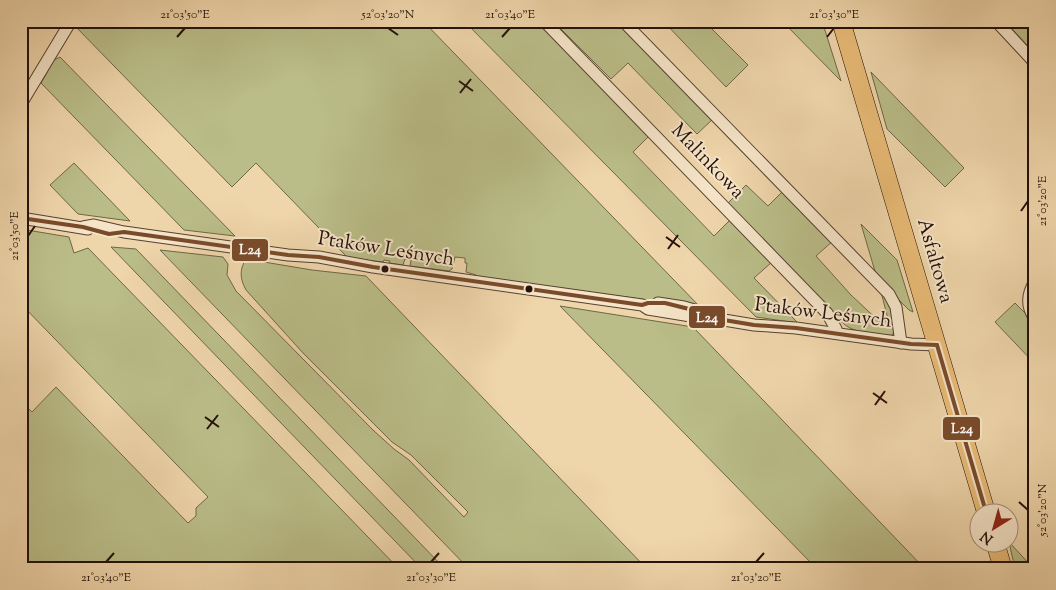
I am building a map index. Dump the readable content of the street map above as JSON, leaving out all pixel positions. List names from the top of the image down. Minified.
{"streets":{"main road":["Asfaltowa"],"street":["Malinkowa","Ptaków Leśnych"]},"crossings":[["Malinkowa","Ptaków Leśnych"],["Ptaków Leśnych","Asfaltowa"]],"lines":["transit line L24"],"north":"bottom left","coordinates":["21°03'50\"E","52°03'20\"N","21°03'40\"E","21°03'30\"E","21°03'20\"E"]}
